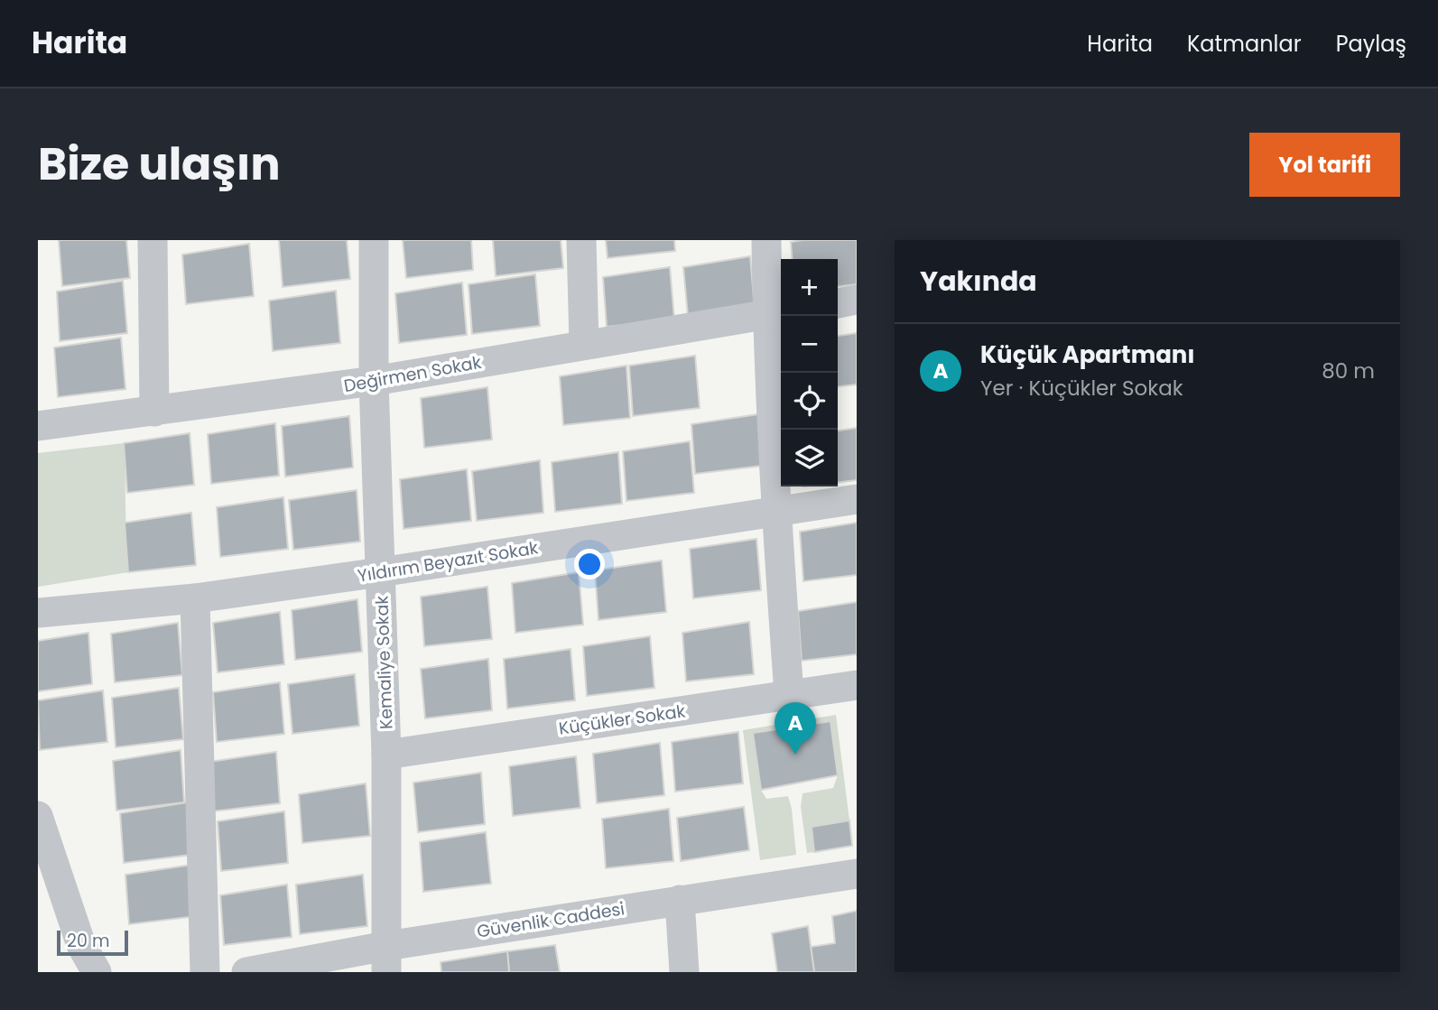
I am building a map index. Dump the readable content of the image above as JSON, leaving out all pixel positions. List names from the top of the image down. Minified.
{"streets":{"street":["Değirmen Sokak","Yıldırım Beyazıt Sokak","Kemaliye Sokak","Küçükler Sokak","Güvenlik Caddesi"]},"crossings":[["Değirmen Sokak","Kemaliye Sokak"],["Yıldırım Beyazıt Sokak","Kemaliye Sokak"],["Kemaliye Sokak","Küçükler Sokak"],["Kemaliye Sokak","Güvenlik Caddesi"]],"scale_bar":"20 m","page":{"header":"Harita","nav":["Harita","Katmanlar","Paylaş"],"title":"Bize ulaşın","buttons":"Yol tarifi","heading":"Yakında","map_buttons":["+","−"],"list":[{"mark":"A","name":"Küçük Apartmanı","note":"Yer · Küçükler Sokak","value":"80 m"}],"pins":"A","scale":"20 m"}}
